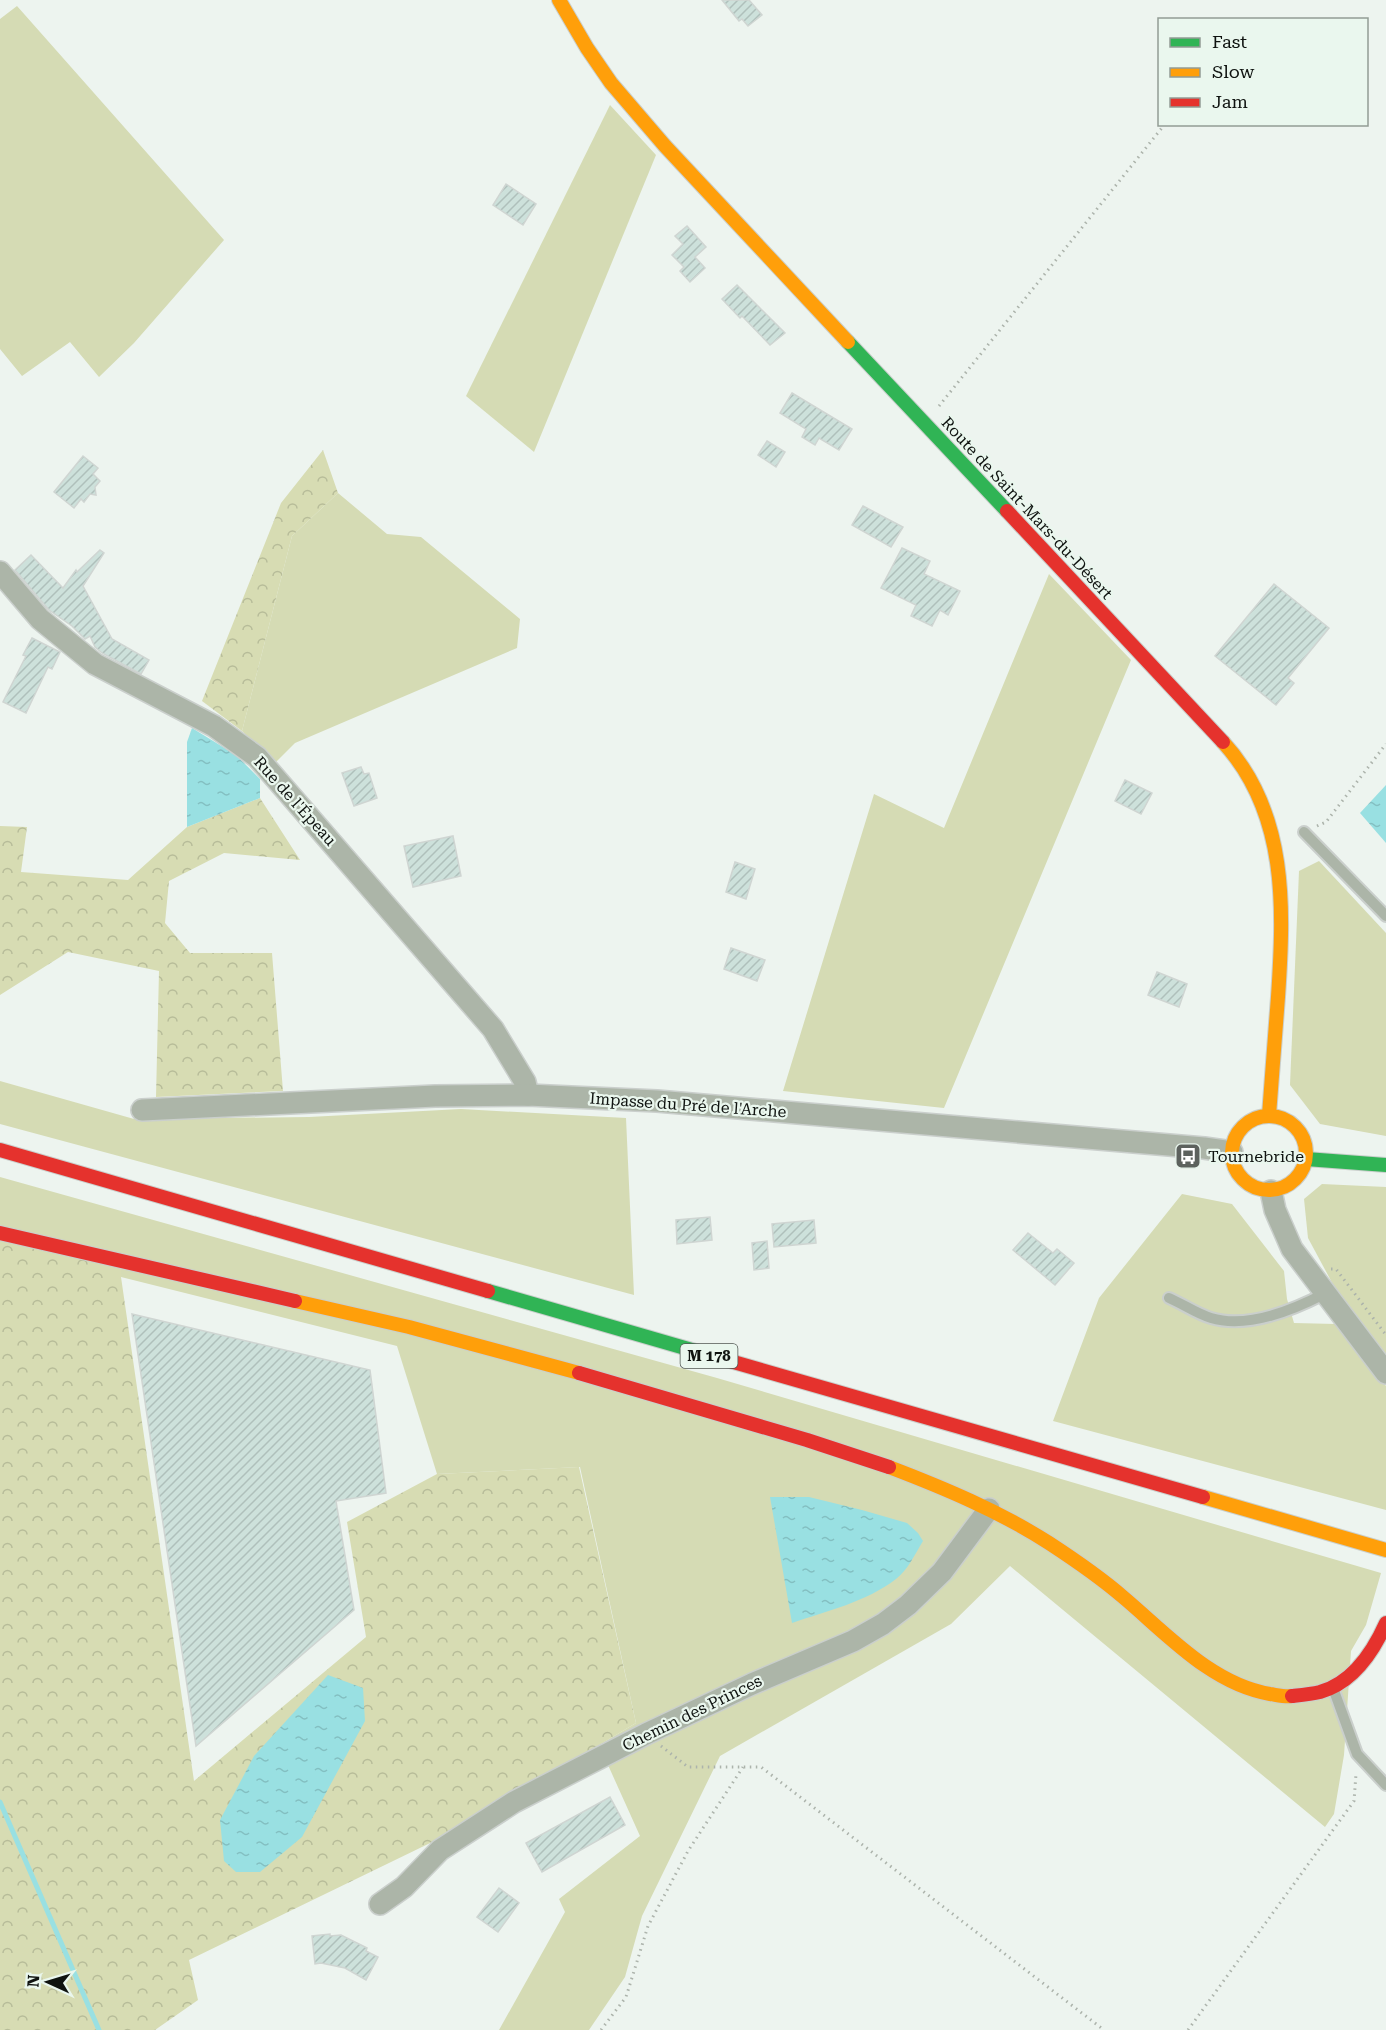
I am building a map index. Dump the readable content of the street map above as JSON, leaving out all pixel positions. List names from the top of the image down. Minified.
{"streets":{"main road":["Route de Saint-Mars-du-Désert","M 178"],"street":["Rue de l'Épeau","Impasse du Pré de l'Arche","Chemin des Princes"]},"crossings":[["Route de Saint-Mars-du-Désert","Impasse du Pré de l'Arche"],["Rue de l'Épeau","Impasse du Pré de l'Arche"]],"places":{"bus stop":["Tournebride"]},"legend":["Fast","Slow","Jam"],"north":"left"}
